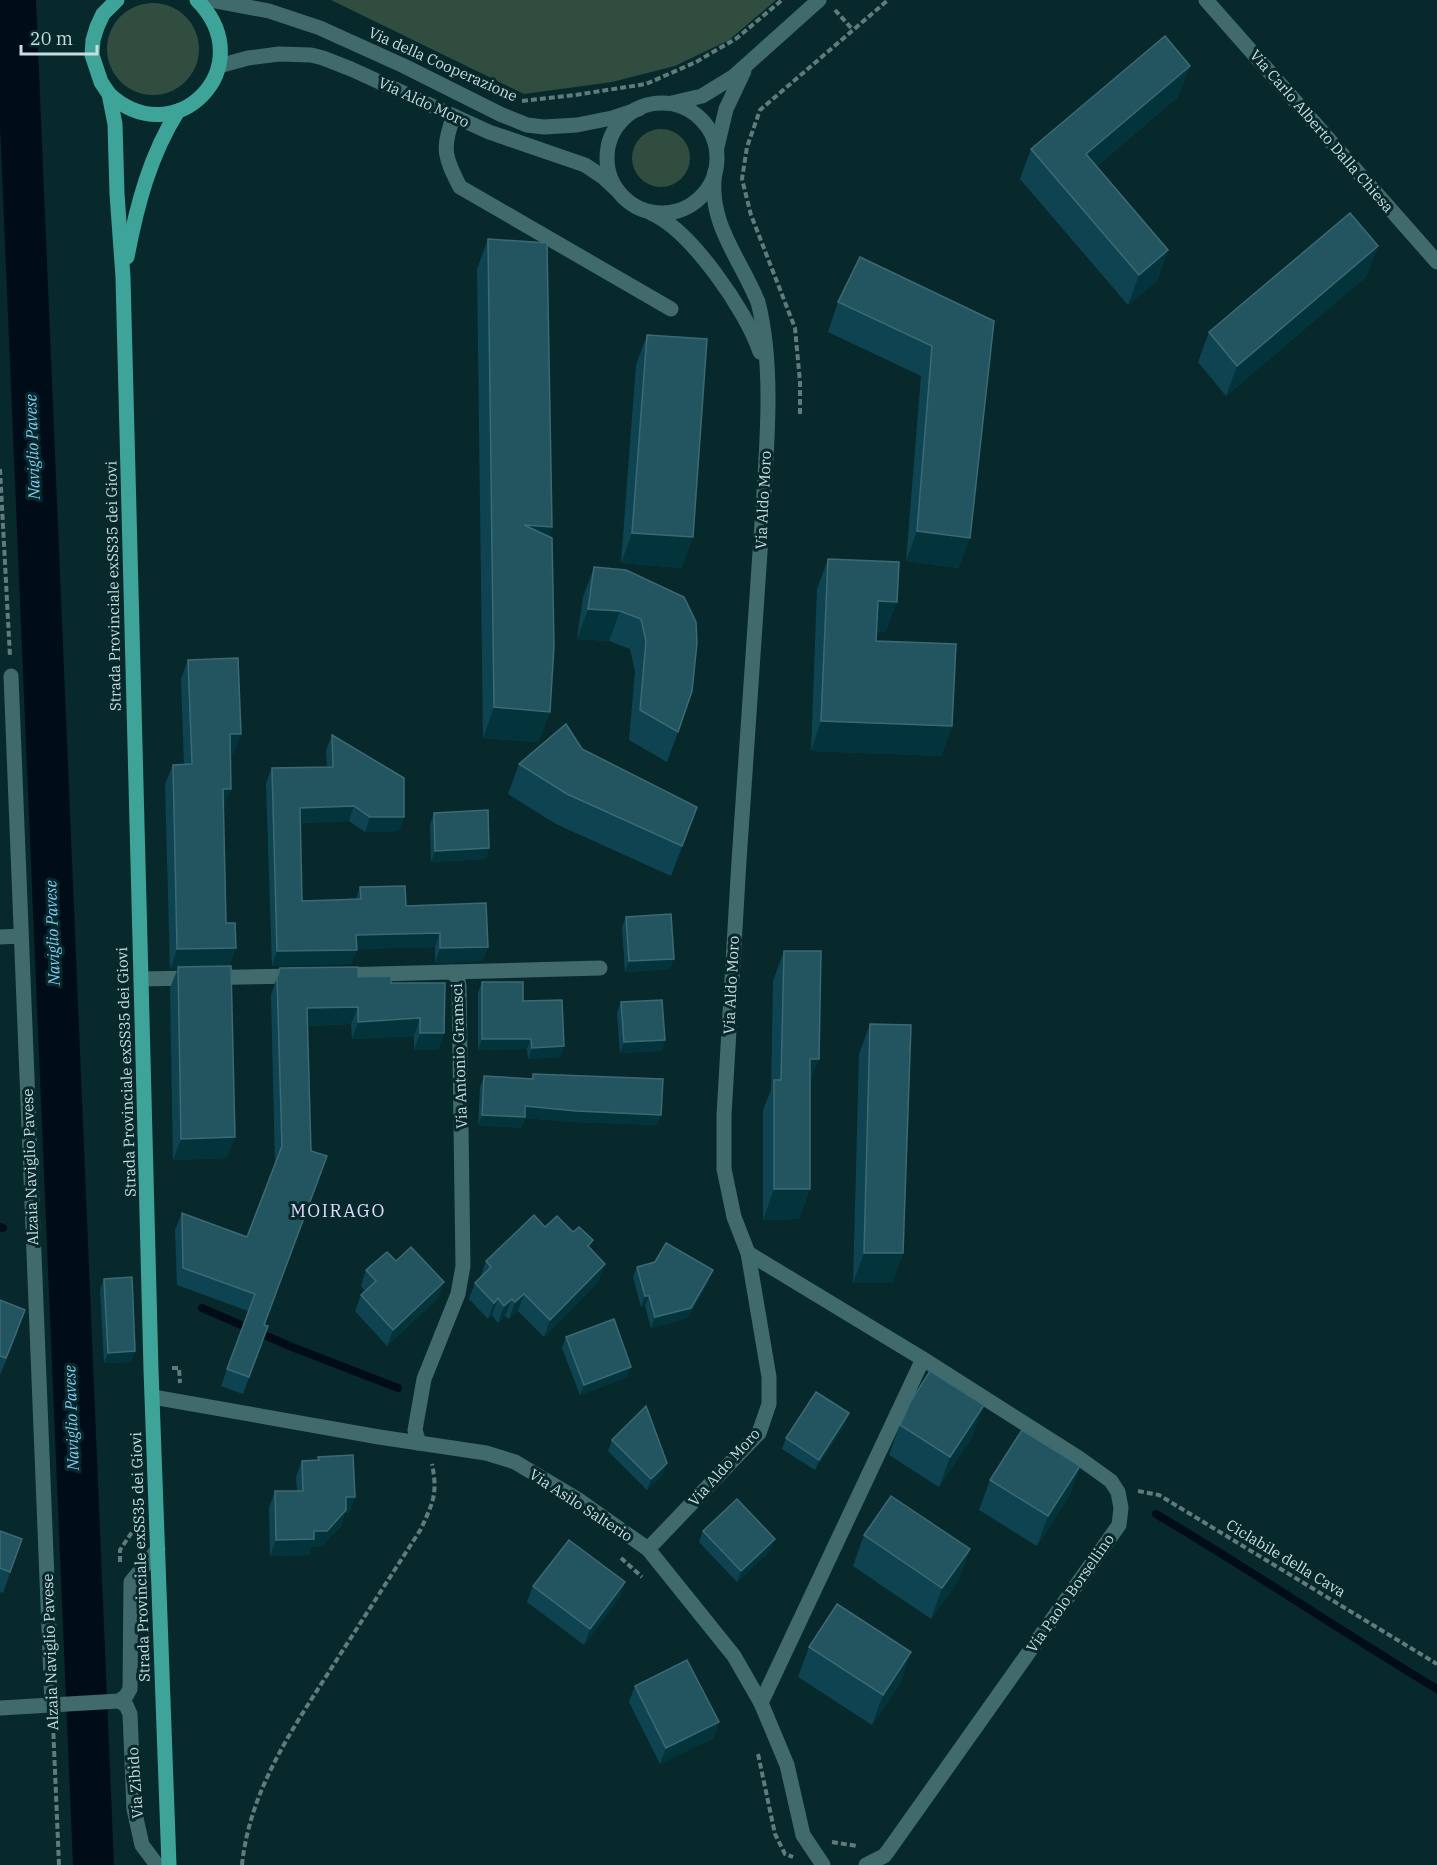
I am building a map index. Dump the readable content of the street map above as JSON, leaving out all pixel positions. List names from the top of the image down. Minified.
{"streets":{"main road":["Strada Provinciale exSS35 dei Giovi"],"street":["Via Aldo Moro","Via Carlo Alberto Dalla Chiesa","Via Antonio Gramsci","Alzaia Naviglio Pavese","Via Asilo Salterio","Via Paolo Borsellino","Via Zibido"],"path":["Via della Cooperazione","Ciclabile della Cava"]},"crossings":[["Via Aldo Moro","Via Asilo Salterio"],["Strada Provinciale exSS35 dei Giovi","Via Antonio Gramsci"],["Strada Provinciale exSS35 dei Giovi","Via Asilo Salterio"],["Via Antonio Gramsci","Via Asilo Salterio"],["Ciclabile della Cava","Via Paolo Borsellino"]],"districts":["MOIRAGO"],"water":["Naviglio Pavese"],"scale_bar":"20 m"}
